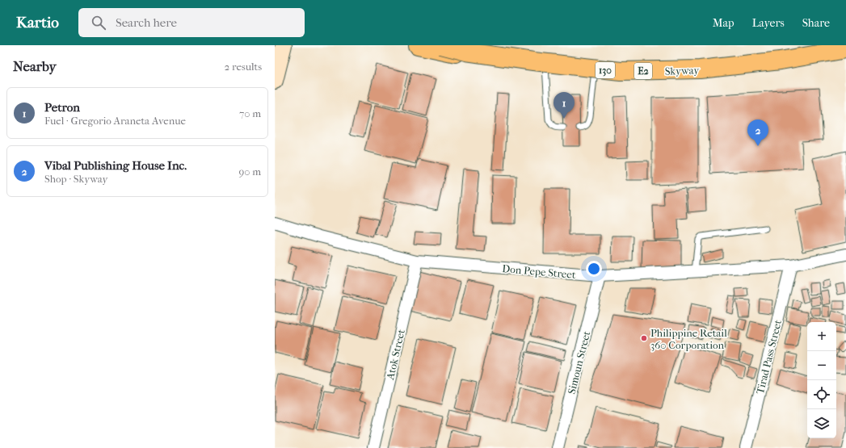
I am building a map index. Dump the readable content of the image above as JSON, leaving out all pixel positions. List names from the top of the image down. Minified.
{"streets":{"main road":["130","Skyway","E2"],"street":["Don Pepe Street","Atok Street","Tirad Pass Street","Simoun Street"]},"crossings":[["Don Pepe Street","Atok Street"],["Don Pepe Street","Tirad Pass Street"],["Don Pepe Street","Simoun Street"]],"places":["Philippine Retail 360 Corporation"],"page":{"header":"Kartio","search":"Search here","nav":["Map","Layers","Share"],"heading":["Nearby","2 results"],"list":[{"mark":"1","name":"Petron","note":"Fuel · Gregorio Araneta Avenue","value":"70 m"},{"mark":"2","name":"Vibal Publishing House Inc.","note":"Shop · Skyway","value":"90 m"}],"pins":["1","2"],"map_buttons":["+","−"]}}
